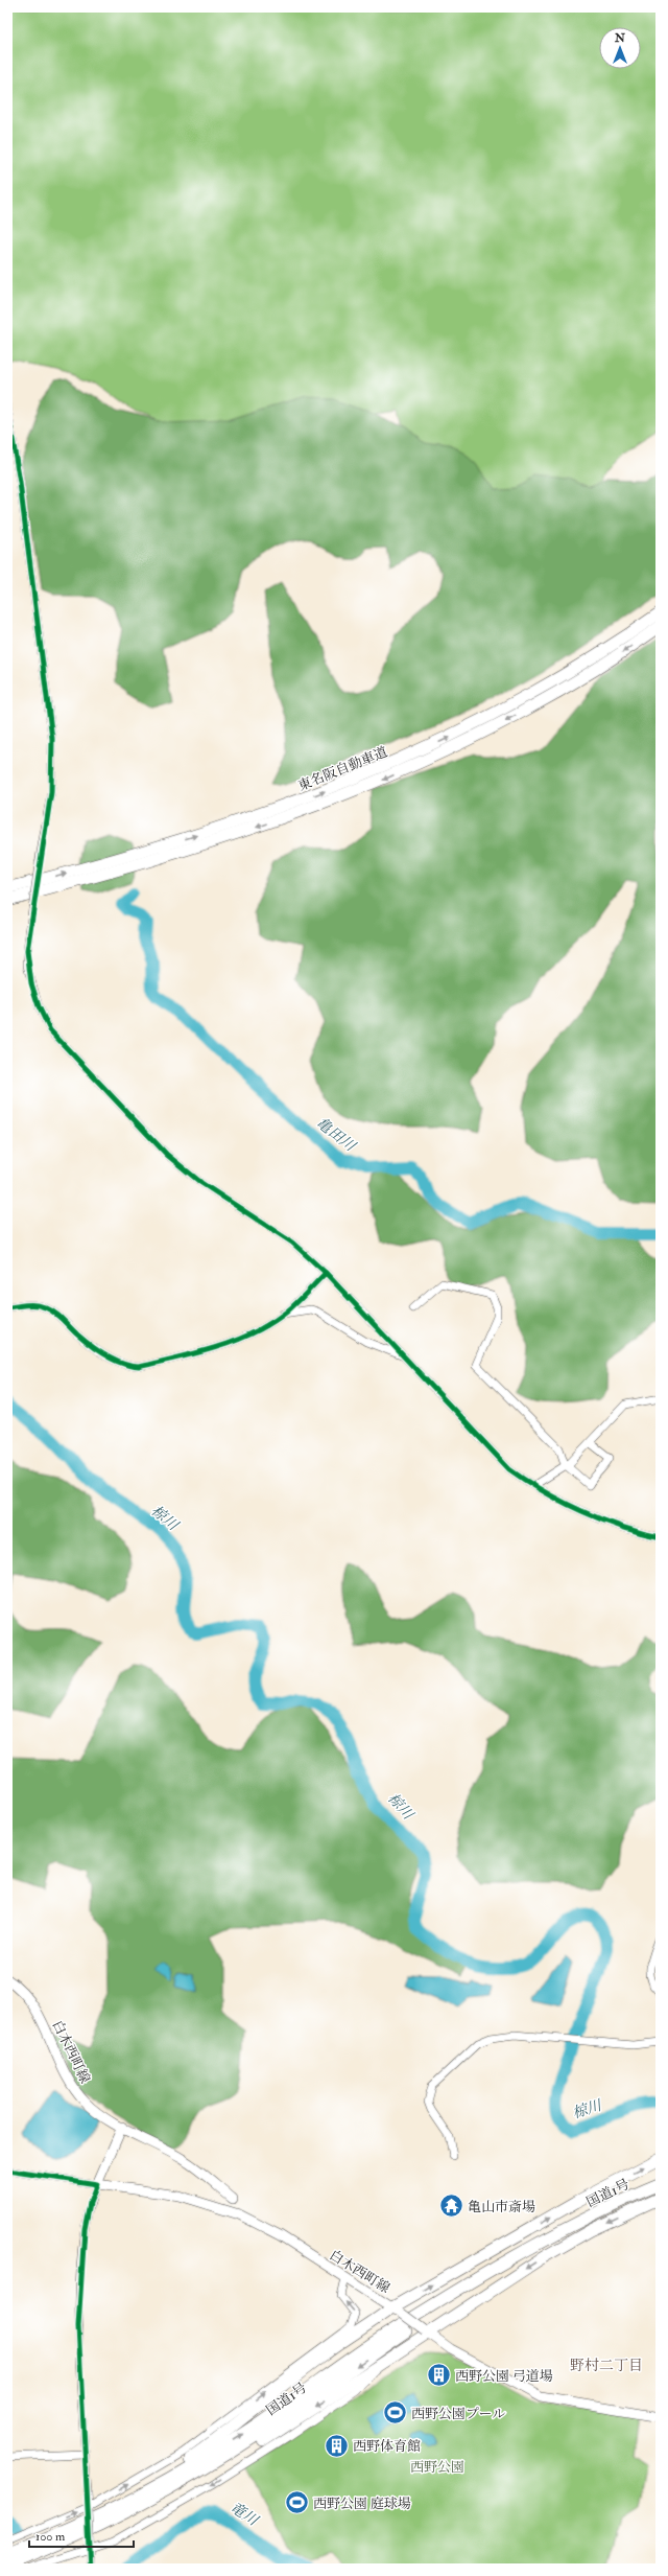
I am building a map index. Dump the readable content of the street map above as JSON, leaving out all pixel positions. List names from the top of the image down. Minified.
{"streets":{"highway":["東名阪自動車道","国道1号"],"main road":["白木西町線"]},"districts":["野村二丁目"],"water":["亀田川","椋川","竜川"],"parks":["西野公園"],"places":{"temple":["亀山市斎場"],"building":["西野公園 弓道場","西野体育館"],"sports":["西野公園プール","西野公園 庭球場"]},"scale_bar":"100 m","north":"top"}
